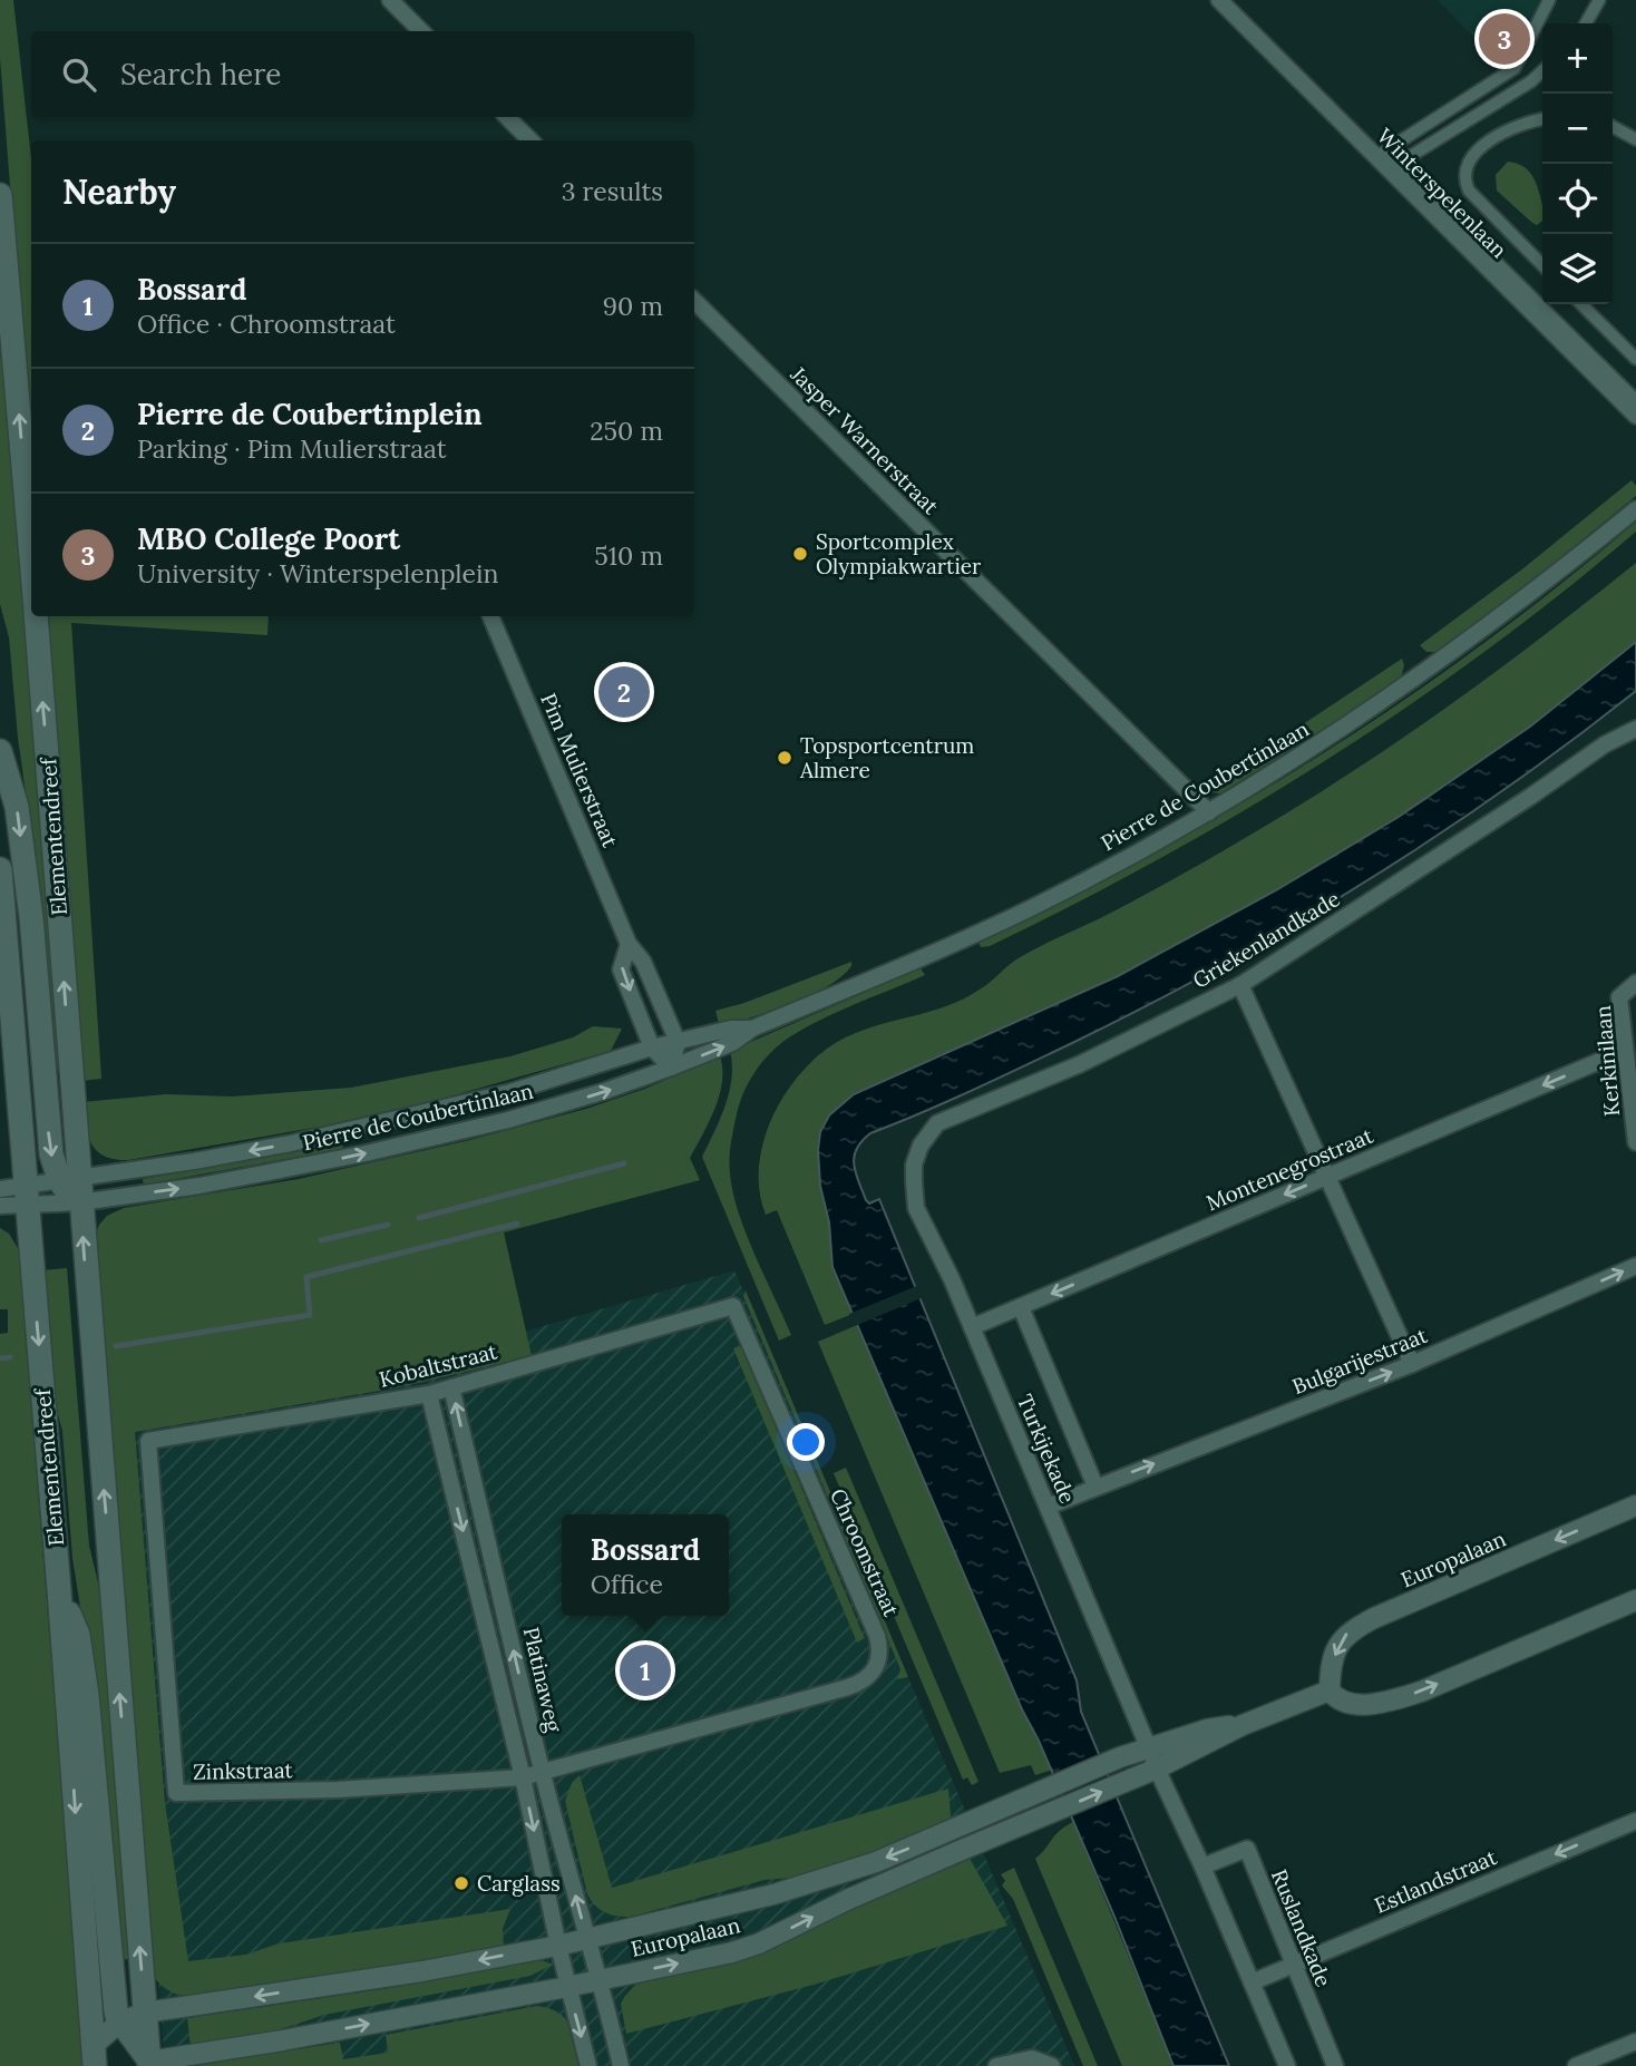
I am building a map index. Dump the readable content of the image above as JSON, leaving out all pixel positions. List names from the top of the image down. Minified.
{"streets":{"main road":["Elementendreef"],"street":["Winterspelenlaan","Jasper Warnerstraat","Pim Mulierstraat","Pierre de Coubertinlaan","Griekenlandkade","Kerkinilaan","Montenegrostraat","Bulgarijestraat","Kobaltstraat","Turkijekade","Chroomstraat","Europalaan","Platinaweg","Zinkstraat","Estlandstraat","Ruslandkade"]},"crossings":[["Jasper Warnerstraat","Pierre de Coubertinlaan"],["Pim Mulierstraat","Pierre de Coubertinlaan"],["Pierre de Coubertinlaan","Elementendreef"],["Elementendreef","Europalaan"],["Griekenlandkade","Turkijekade"],["Kerkinilaan","Montenegrostraat"],["Montenegrostraat","Turkijekade"],["Bulgarijestraat","Turkijekade"],["Kobaltstraat","Chroomstraat"],["Kobaltstraat","Platinaweg"],["Kobaltstraat","Zinkstraat"],["Turkijekade","Europalaan"],["Chroomstraat","Platinaweg"],["Europalaan","Platinaweg"],["Platinaweg","Zinkstraat"],["Estlandstraat","Ruslandkade"]],"one_way":["Montenegrostraat","Bulgarijestraat","Estlandstraat"],"places":["Sportcomplex Olympiakwartier","Topsportcentrum Almere","Carglass"],"page":{"pins":["3","2","1"],"map_buttons":["+","−"],"search":"Search here","heading":["Nearby","3 results"],"list":[{"mark":"1","name":"Bossard","note":"Office · Chroomstraat","value":"90 m"},{"mark":"2","name":"Pierre de Coubertinplein","note":"Parking · Pim Mulierstraat","value":"250 m"},{"mark":"3","name":"MBO College Poort","note":"University · Winterspelenplein","value":"510 m"}],"popup":["Bossard","Office"]}}
